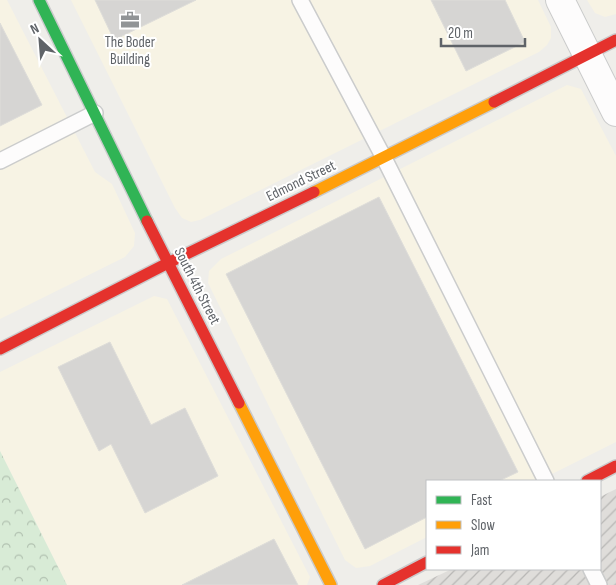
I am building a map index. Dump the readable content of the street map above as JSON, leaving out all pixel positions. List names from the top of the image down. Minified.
{"streets":{"main road":["Edmond Street","South 4th Street"]},"crossings":[["Edmond Street","South 4th Street"]],"places":{"office":["The Boder Building"]},"legend":["Fast","Slow","Jam"],"scale_bar":"20 m","north":"top left"}
